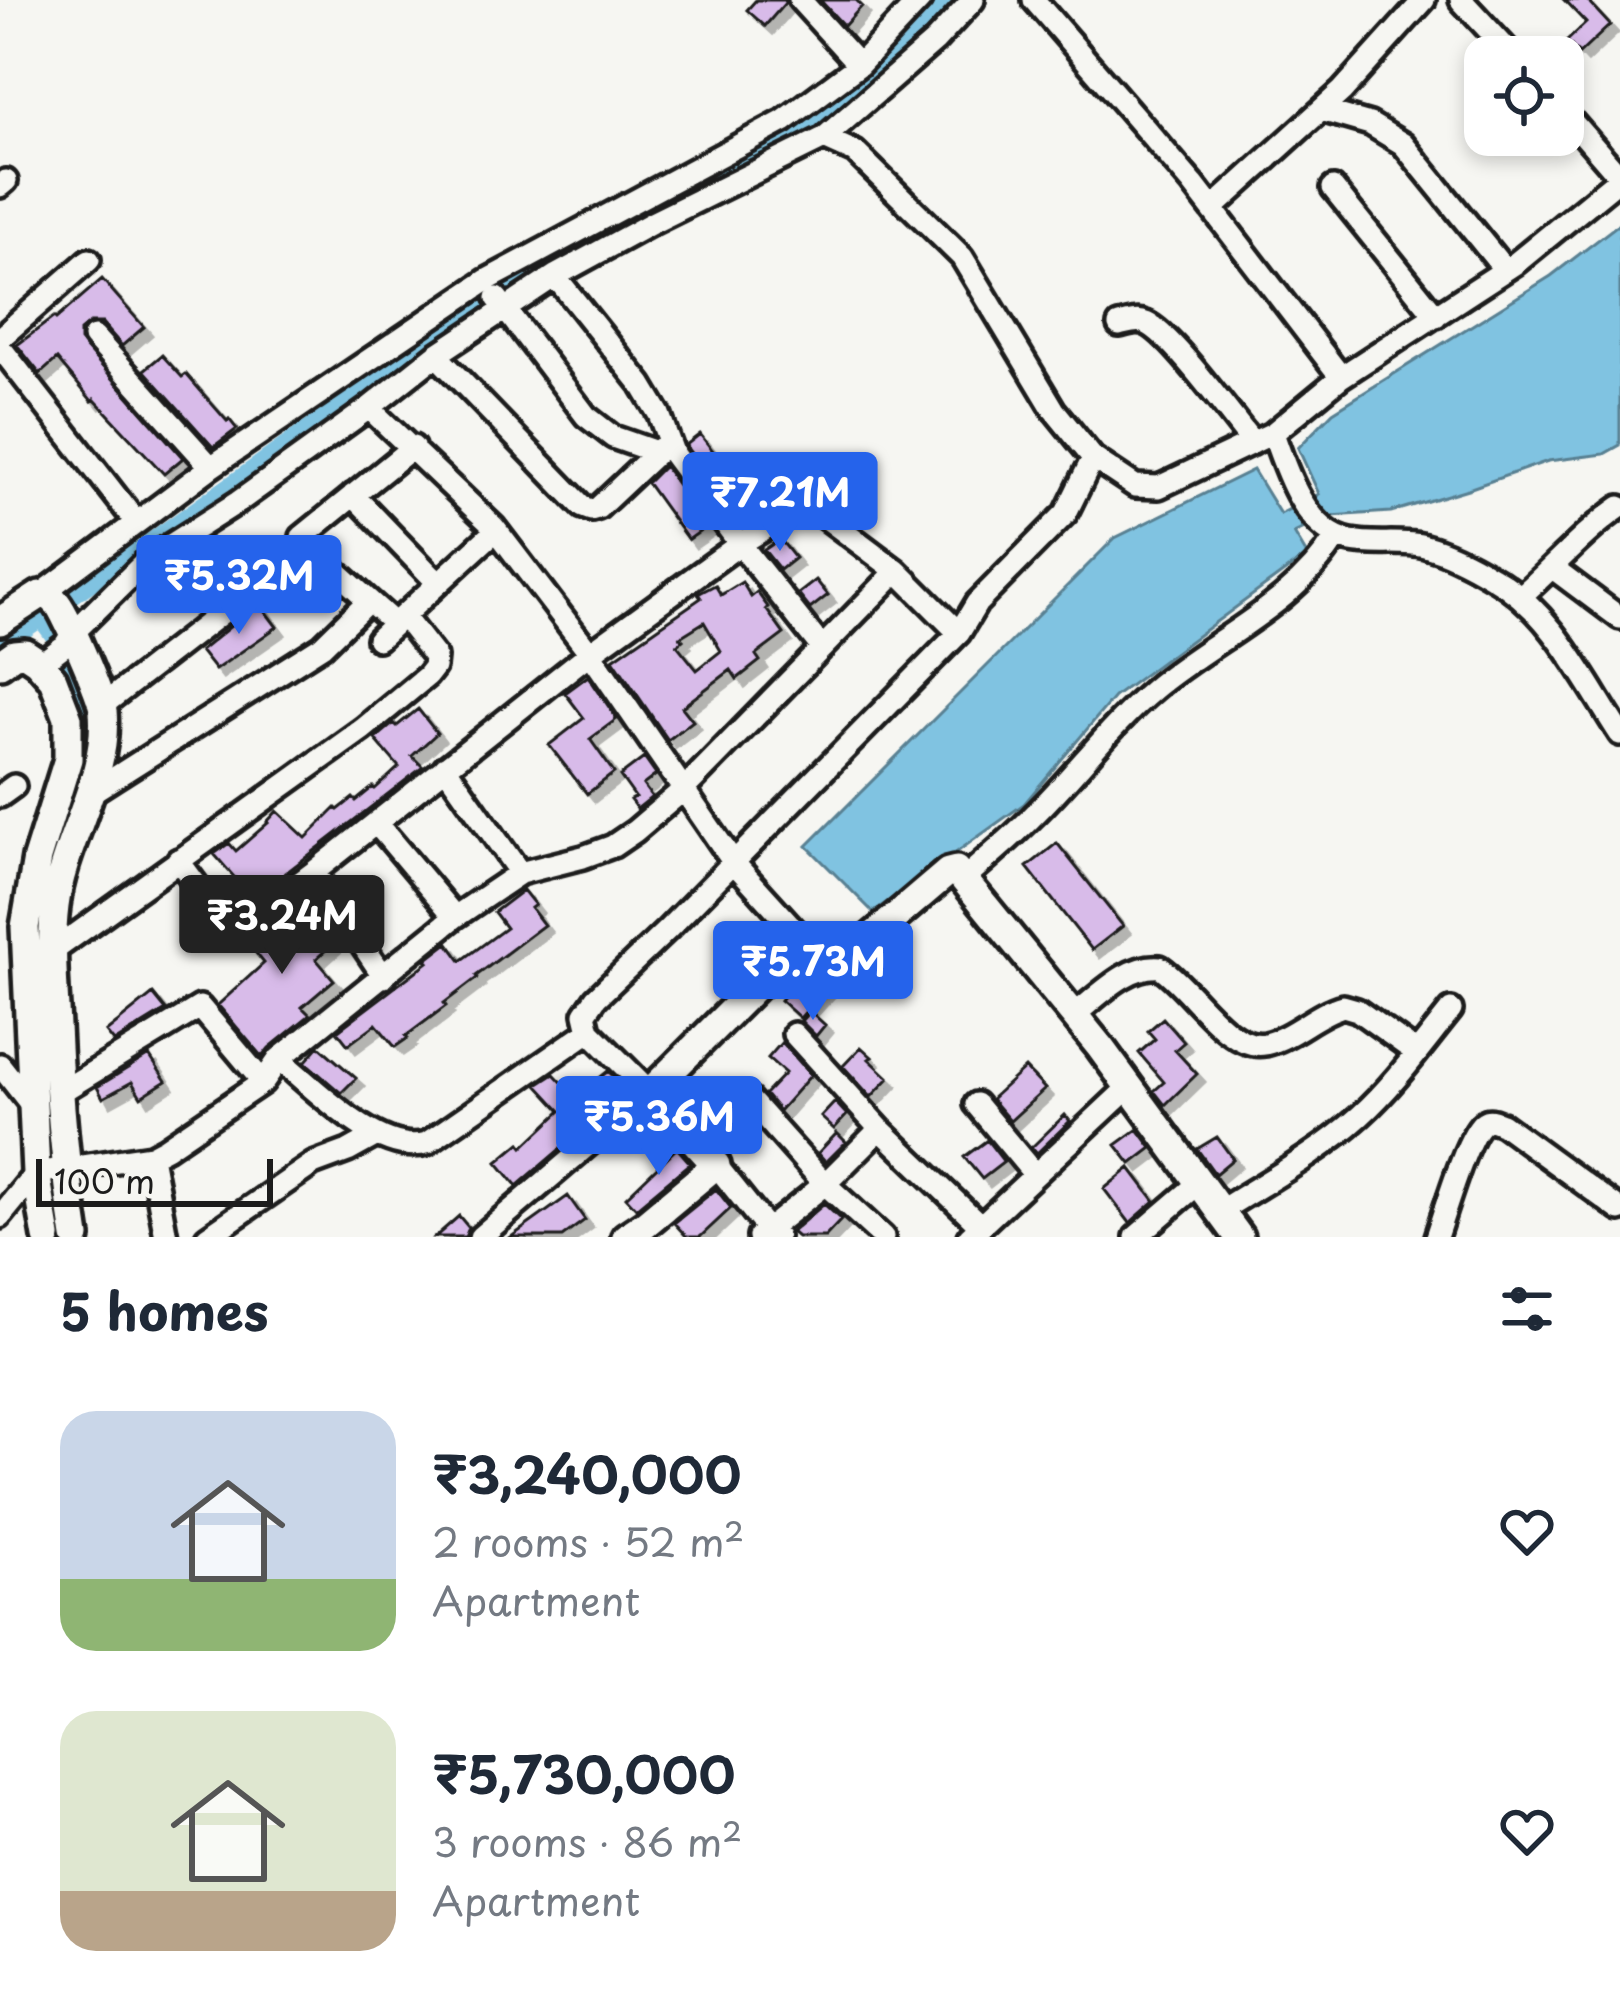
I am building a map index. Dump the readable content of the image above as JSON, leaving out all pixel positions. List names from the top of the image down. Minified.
{"scale_bar":"100 m","page":{"price":["₹7.21M","₹5.32M","₹3.24M","₹5.73M","₹5.36M"],"scale":"100 m","heading":"5 homes","list":[{"name":"₹3,240,000","note":"2 rooms · 52 m² · Apartment"},{"name":"₹5,730,000","note":"3 rooms · 86 m² · Apartment"}]}}
